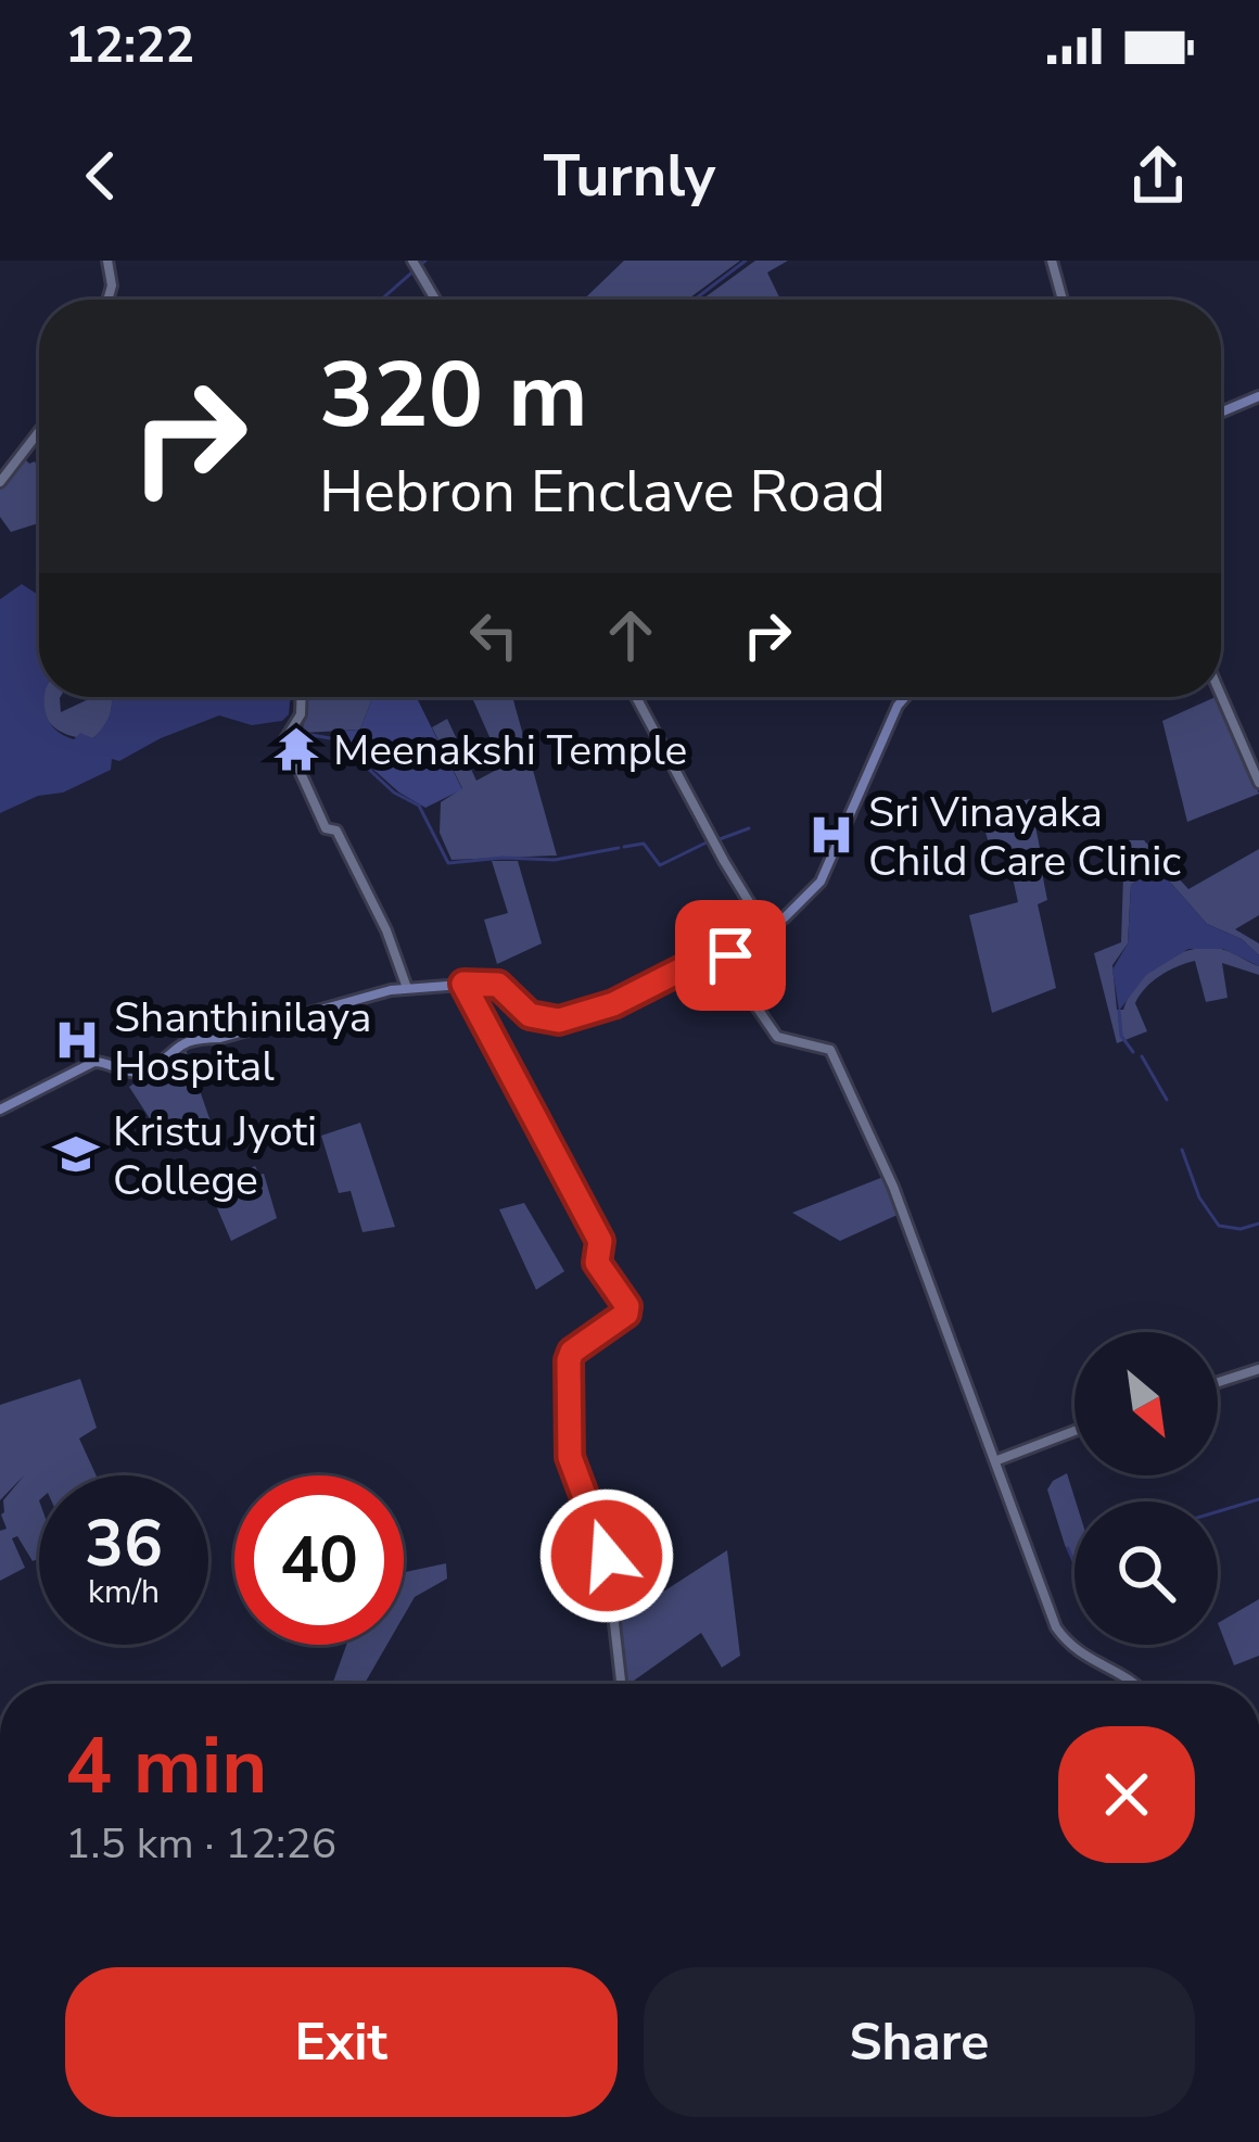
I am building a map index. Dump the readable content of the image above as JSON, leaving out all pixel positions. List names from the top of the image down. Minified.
{"places":{"temple":["Meenakshi Temple"],"hospital":["Sri Vinayaka Child Care Clinic","Shanthinilaya Hospital"],"school or university":["Kristu Jyoti College"]},"north":"bottom right","page":{"status":"12:22","header":"Turnly","turn":["320 m","Hebron Enclave Road"],"speed":"36 km/h","limit":"40","heading":["4 min","1.5 km · 12:26"],"buttons":["Exit","Share"]}}
